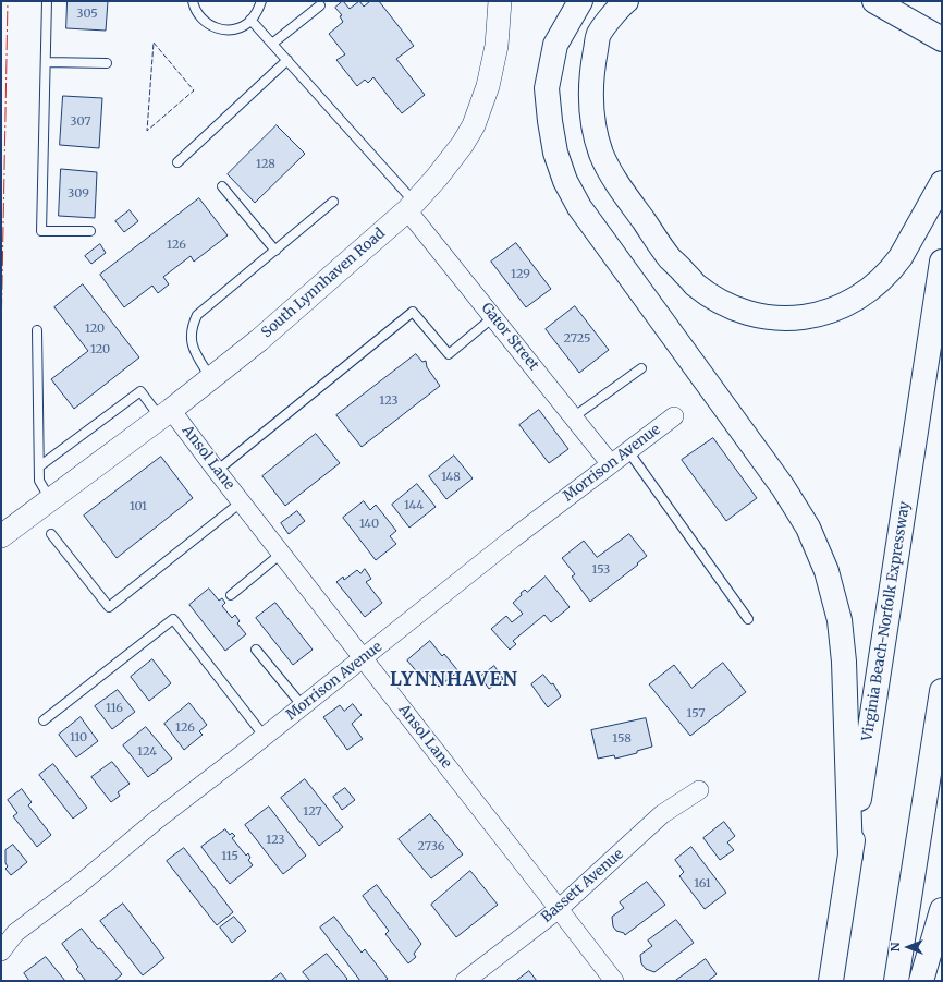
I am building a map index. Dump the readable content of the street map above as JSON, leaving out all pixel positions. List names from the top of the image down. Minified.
{"streets":{"main road":["Virginia Beach-Norfolk Expressway"],"street":["South Lynnhaven Road","Gator Street","Ansol Lane","Morrison Avenue","Bassett Avenue"]},"crossings":[["South Lynnhaven Road","Gator Street"],["South Lynnhaven Road","Ansol Lane"],["Gator Street","Morrison Avenue"],["Ansol Lane","Morrison Avenue"],["Ansol Lane","Bassett Avenue"]],"districts":["LYNNHAVEN"],"house_numbers":["305","307","128","309","126","129","120","2725","120","123","148","144","101","140","153","116","157","126","110","158","124","127","123","2736","115","161"],"north":"left"}
